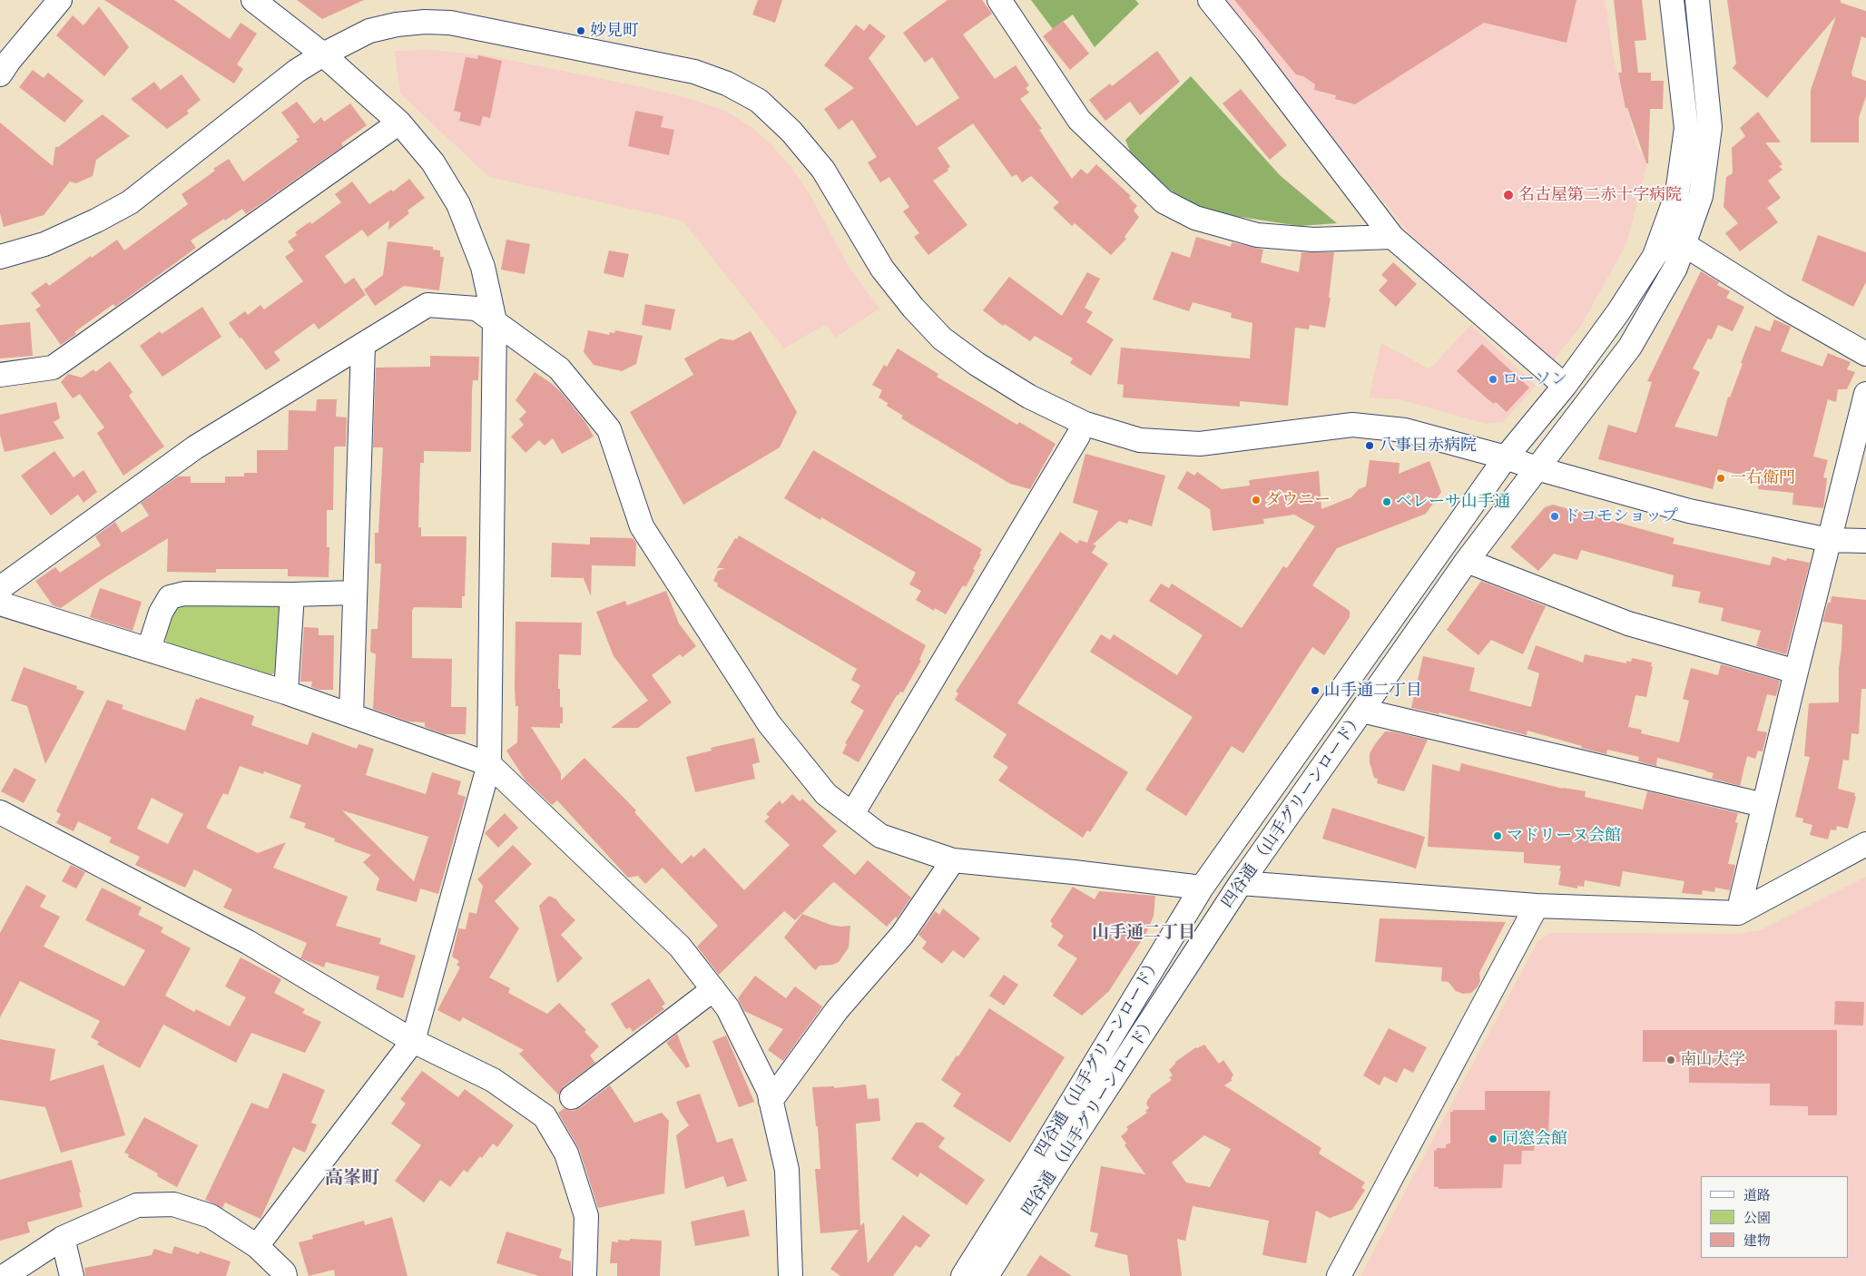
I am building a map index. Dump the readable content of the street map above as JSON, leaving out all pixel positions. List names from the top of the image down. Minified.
{"streets":{"street":["四谷通 （山手グリーンロード）","四谷通（山手グリーンロード）"]},"districts":["山手通二丁目","高峯町"],"places":["妙見町","名古屋第二赤十字病院","ローソン","八事日赤病院","一右衛門","ダウニー","ベレーサ山手通","ドコモショップ","山手通二丁目","マドリーヌ会館","南山大学","同窓会館"],"legend":["道路","公園","建物"]}
